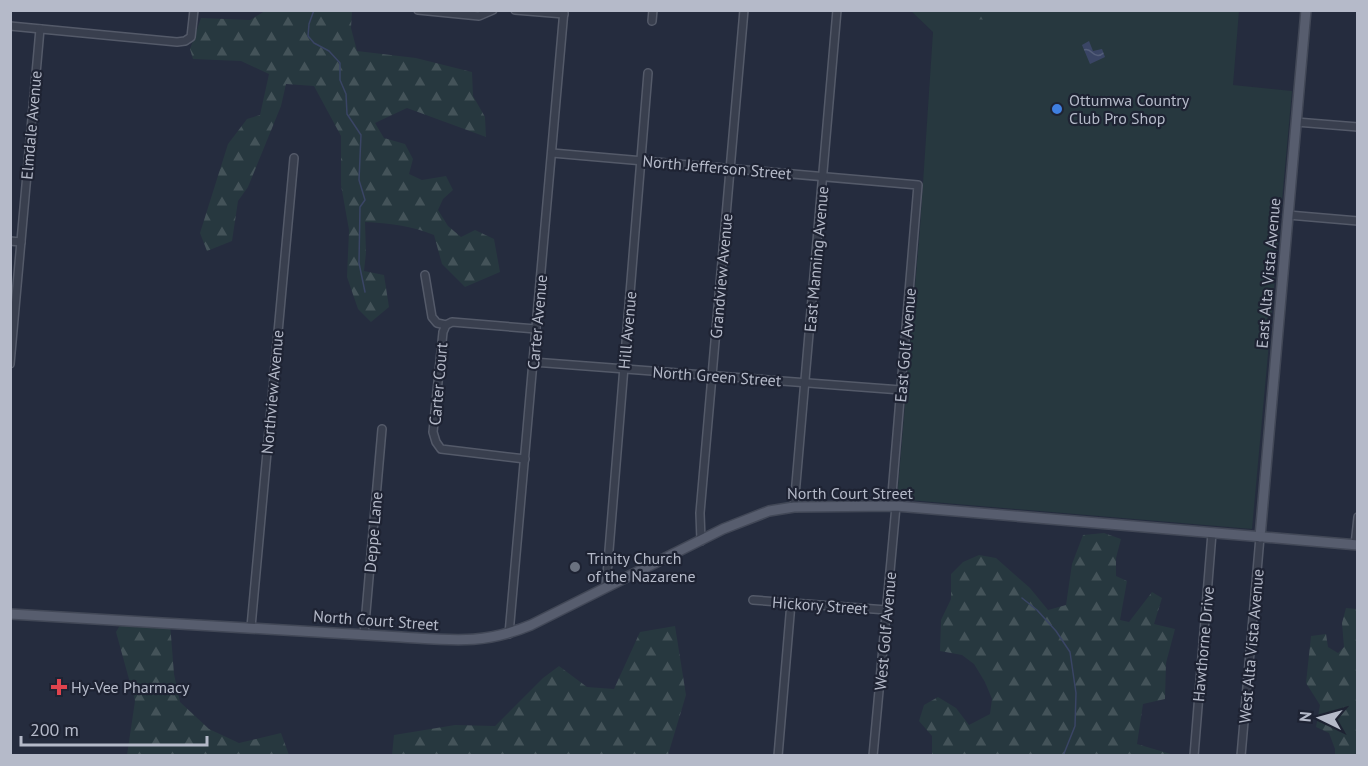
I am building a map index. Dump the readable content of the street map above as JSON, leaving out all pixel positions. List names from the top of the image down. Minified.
{"streets":{"main road":["East Alta Vista Avenue","North Court Street"],"street":["Elmdale Avenue","North Jefferson Street","East Manning Avenue","Grandview Avenue","Carter Avenue","Hill Avenue","East Golf Avenue","North Green Street","Carter Court","Northview Avenue","Deppe Lane","Hickory Street","West Golf Avenue","Hawthorne Drive","West Alta Vista Avenue"]},"crossings":[["North Jefferson Street","East Manning Avenue"],["North Jefferson Street","Grandview Avenue"],["North Jefferson Street","Carter Avenue"],["North Jefferson Street","Hill Avenue"],["North Jefferson Street","East Golf Avenue"],["East Manning Avenue","North Green Street"],["East Manning Avenue","North Court Street"],["East Alta Vista Avenue","North Court Street"],["East Alta Vista Avenue","West Alta Vista Avenue"],["Grandview Avenue","North Green Street"],["Grandview Avenue","North Court Street"],["Carter Avenue","North Green Street"],["Carter Avenue","Carter Court"],["Carter Avenue","North Court Street"],["Hill Avenue","North Green Street"],["Hill Avenue","North Court Street"],["East Golf Avenue","North Green Street"],["East Golf Avenue","North Court Street"],["East Golf Avenue","West Golf Avenue"],["Northview Avenue","North Court Street"],["North Court Street","Deppe Lane"],["North Court Street","West Golf Avenue"],["North Court Street","Hawthorne Drive"],["North Court Street","West Alta Vista Avenue"],["Hickory Street","West Golf Avenue"]],"places":{"other":["Ottumwa Country Club Pro Shop","Trinity Church of the Nazarene"],"health":["Hy-Vee Pharmacy"]},"scale_bar":"200 m","north":"left"}
